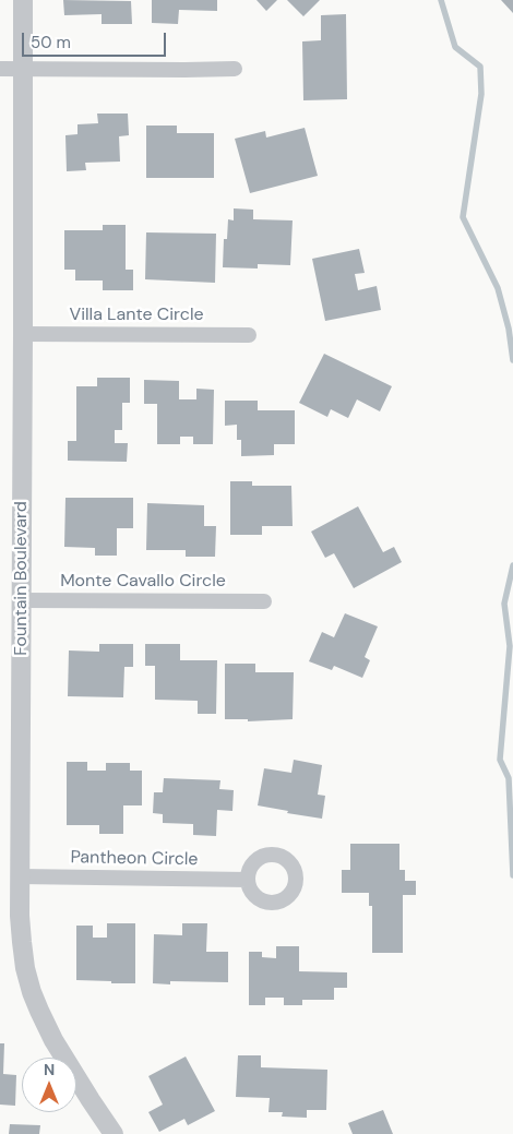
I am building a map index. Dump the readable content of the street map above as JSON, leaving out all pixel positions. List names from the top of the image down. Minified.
{"streets":{"street":["Villa Lante Circle","Fountain Boulevard","Monte Cavallo Circle","Pantheon Circle"]},"crossings":[["Villa Lante Circle","Fountain Boulevard"],["Fountain Boulevard","Monte Cavallo Circle"],["Fountain Boulevard","Pantheon Circle"]],"scale_bar":"50 m","north":"top"}
